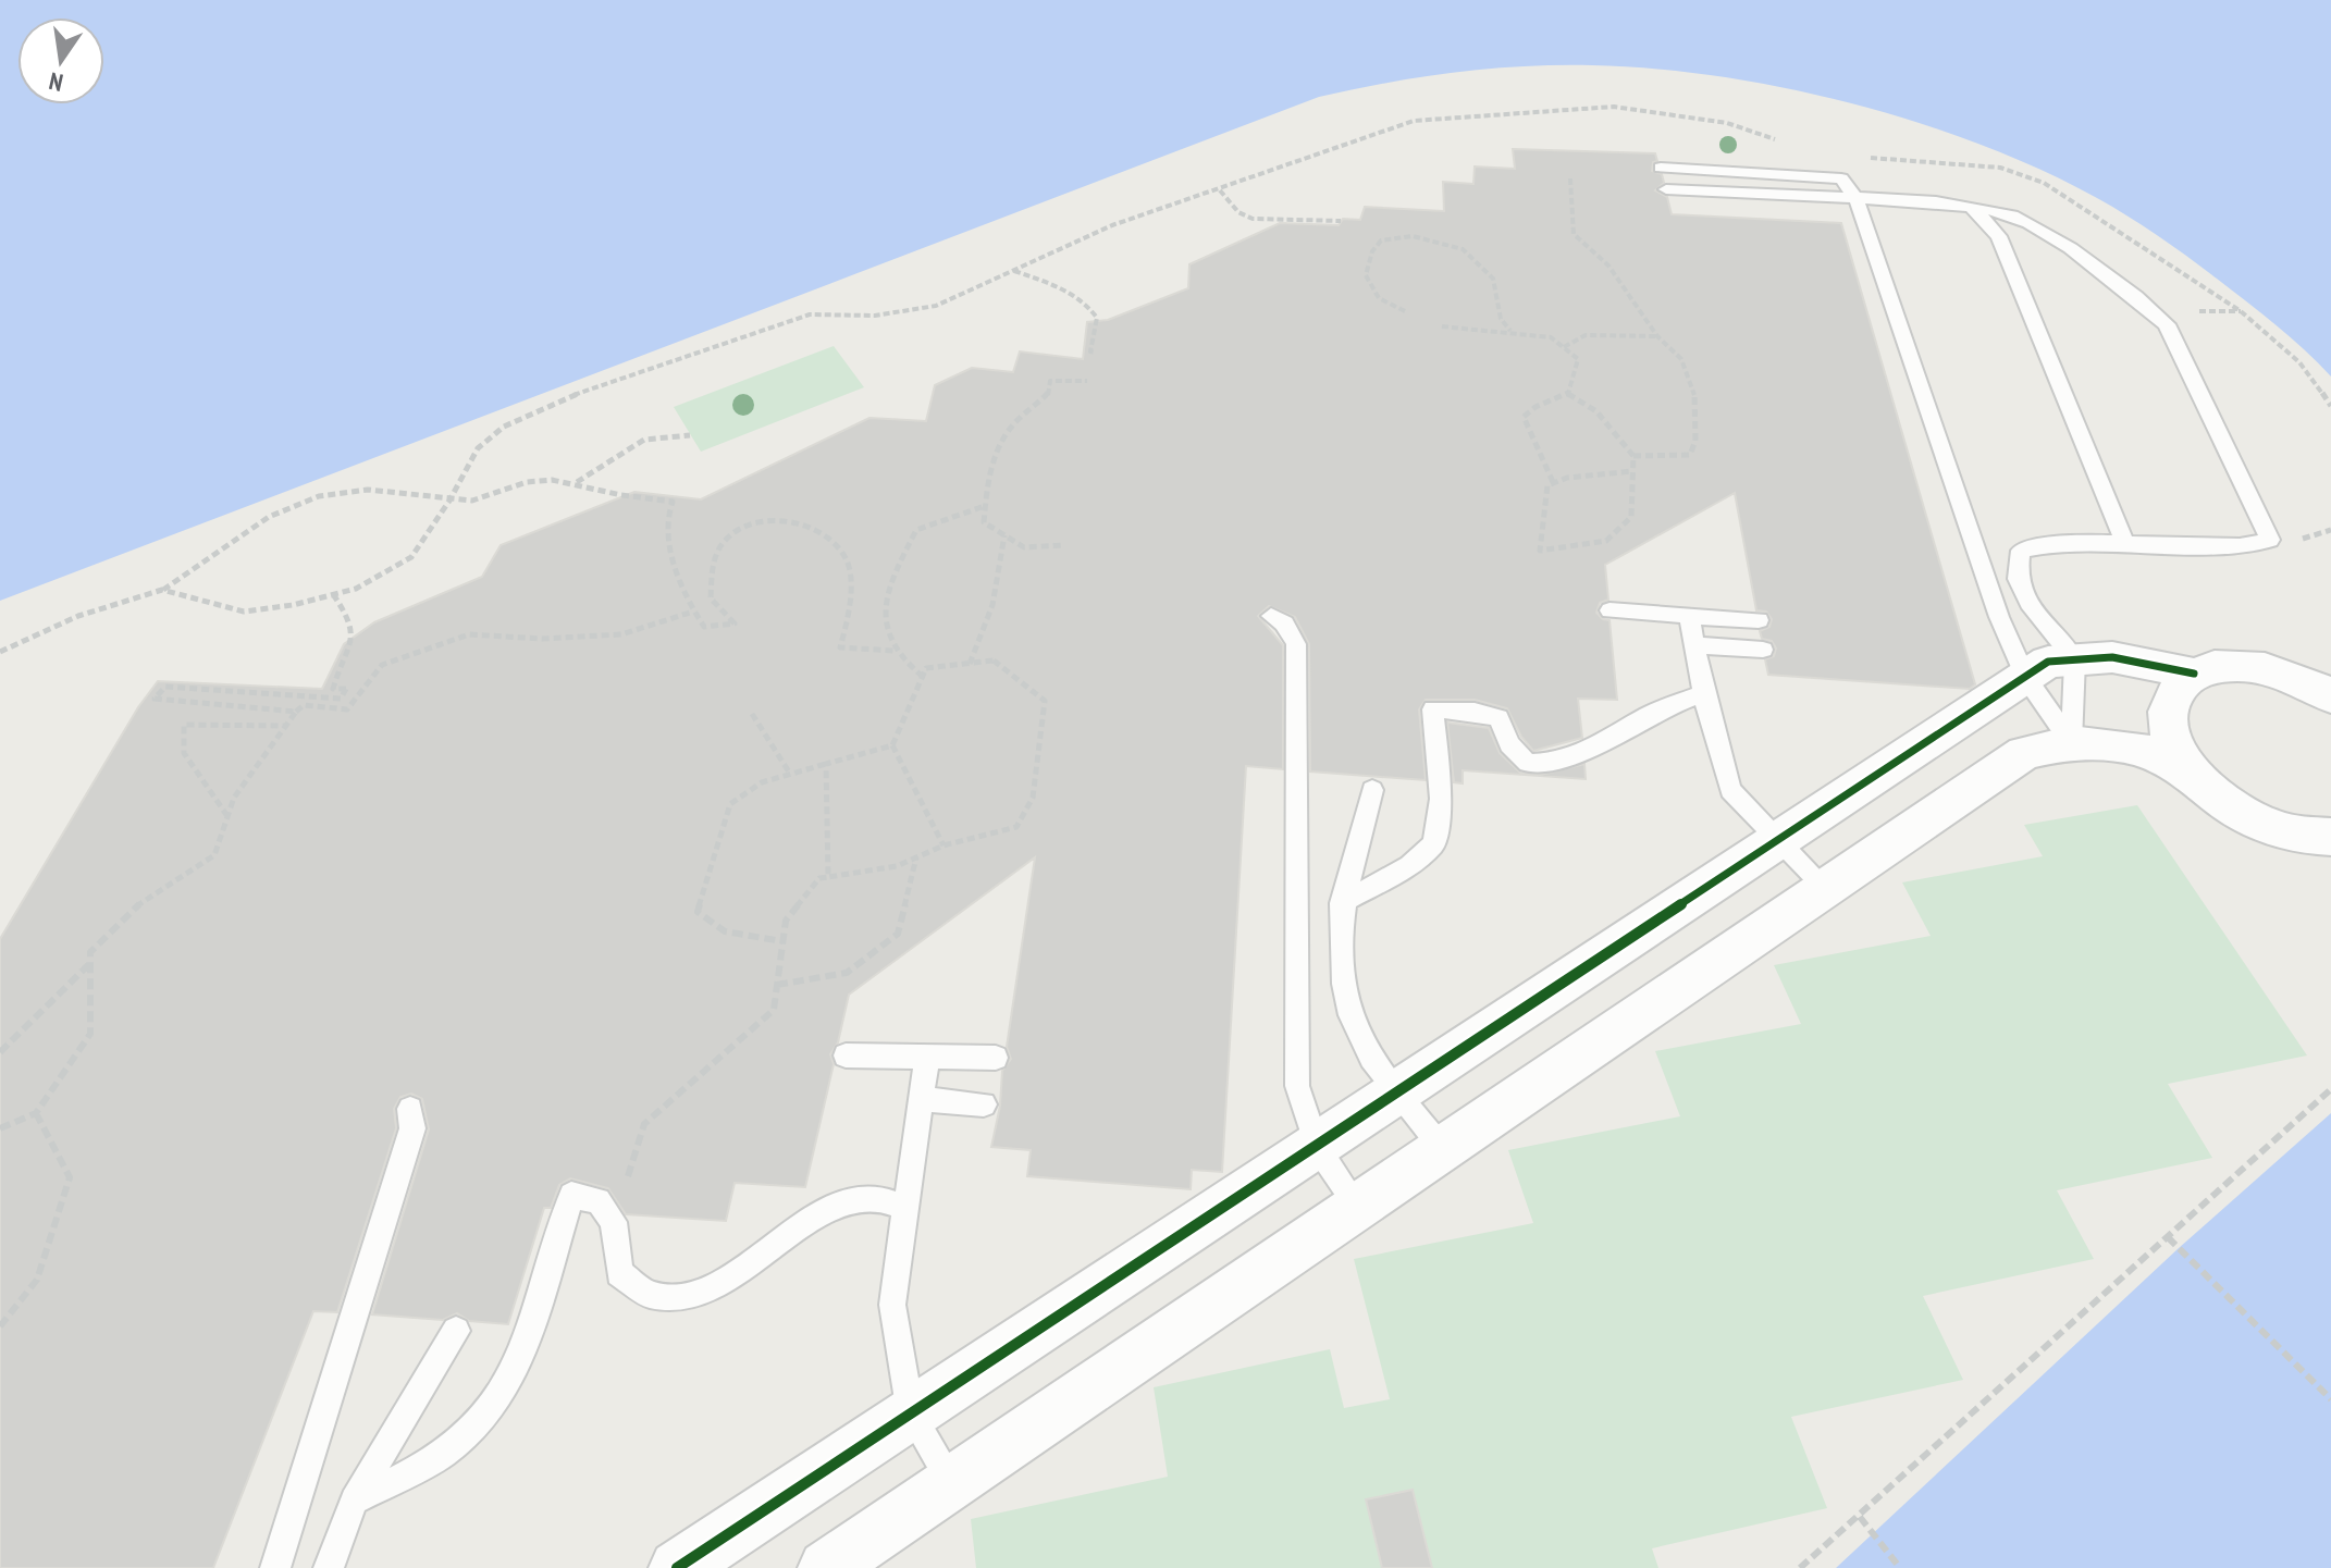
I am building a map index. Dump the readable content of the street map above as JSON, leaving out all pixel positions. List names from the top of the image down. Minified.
{"north":"bottom"}
